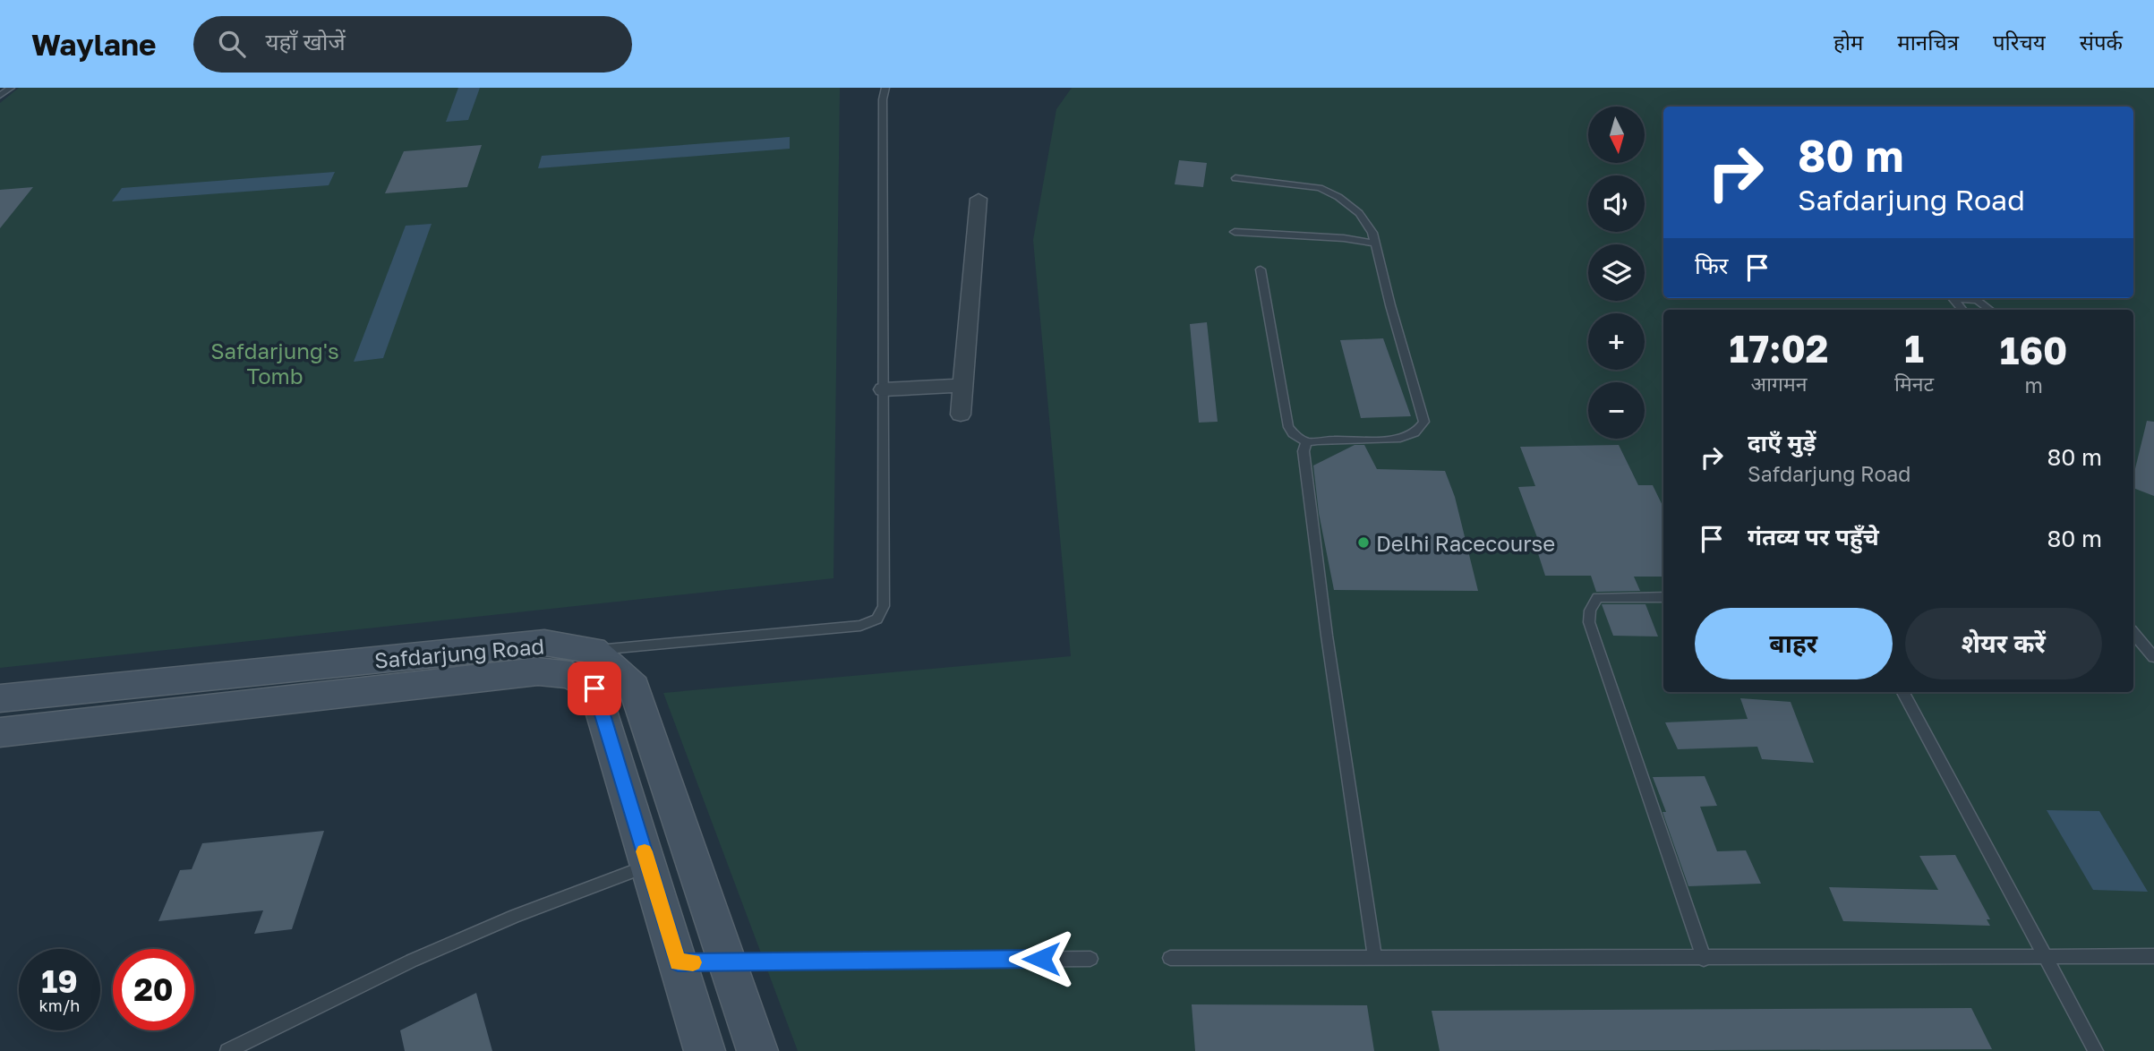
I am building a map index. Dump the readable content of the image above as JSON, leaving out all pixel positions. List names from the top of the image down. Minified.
{"streets":{"main road":["Safdarjung Road"]},"parks":["Safdarjung's Tomb"],"places":["Delhi Racecourse"],"north":"bottom","page":{"header":"Waylane","search":"यहाँ खोजें","nav":["होम","मानचित्र","परिचय","संपर्क"],"map_buttons":["+","−"],"turn":["80 m","Safdarjung Road"],"then":"फिर","eta":["17:02","आगमन","1","मिनट","160","m"],"list":[{"name":"दाएँ मुड़ें","note":"Safdarjung Road","value":"80 m"},{"name":"गंतव्य पर पहुँचे","value":"80 m"}],"buttons":["बाहर","शेयर करें"],"speed":"19 km/h","limit":"20"}}
